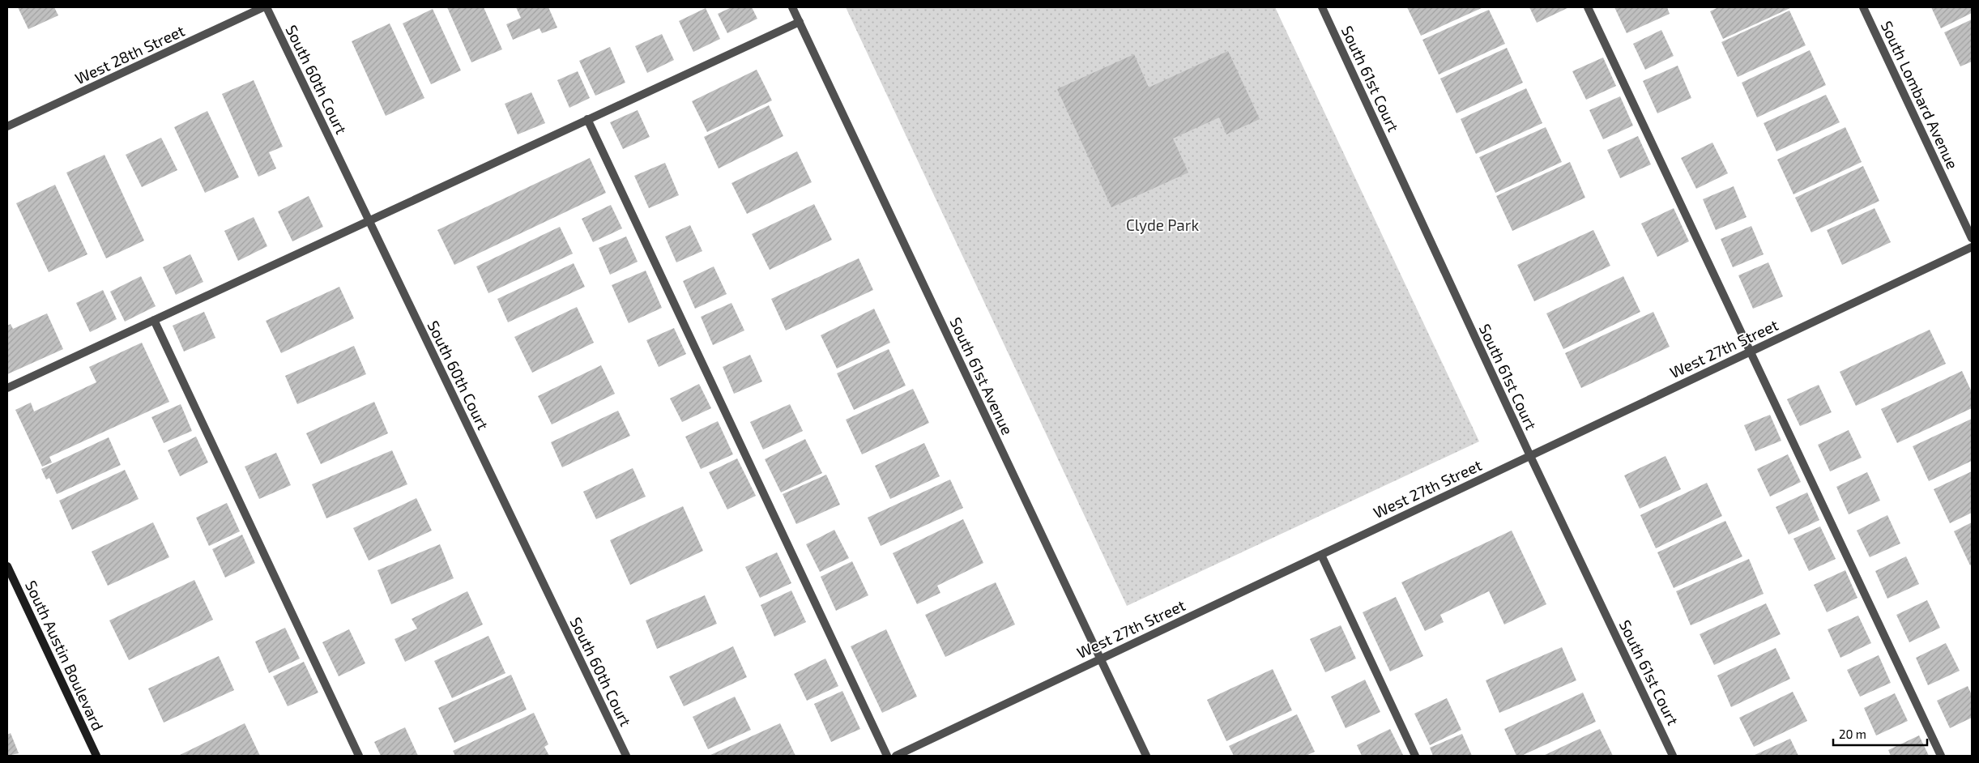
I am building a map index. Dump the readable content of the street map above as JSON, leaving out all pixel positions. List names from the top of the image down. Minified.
{"streets":{"street":["West 28th Street","South 61st Court","South 60th Court","South Lombard Avenue","West 27th Street","South 61st Avenue","South Austin Boulevard"]},"crossings":[["West 28th Street","South 60th Court"],["South 61st Court","West 27th Street"],["West 27th Street","South 61st Avenue"]],"parks":["Clyde Park"],"scale_bar":"20 m"}
